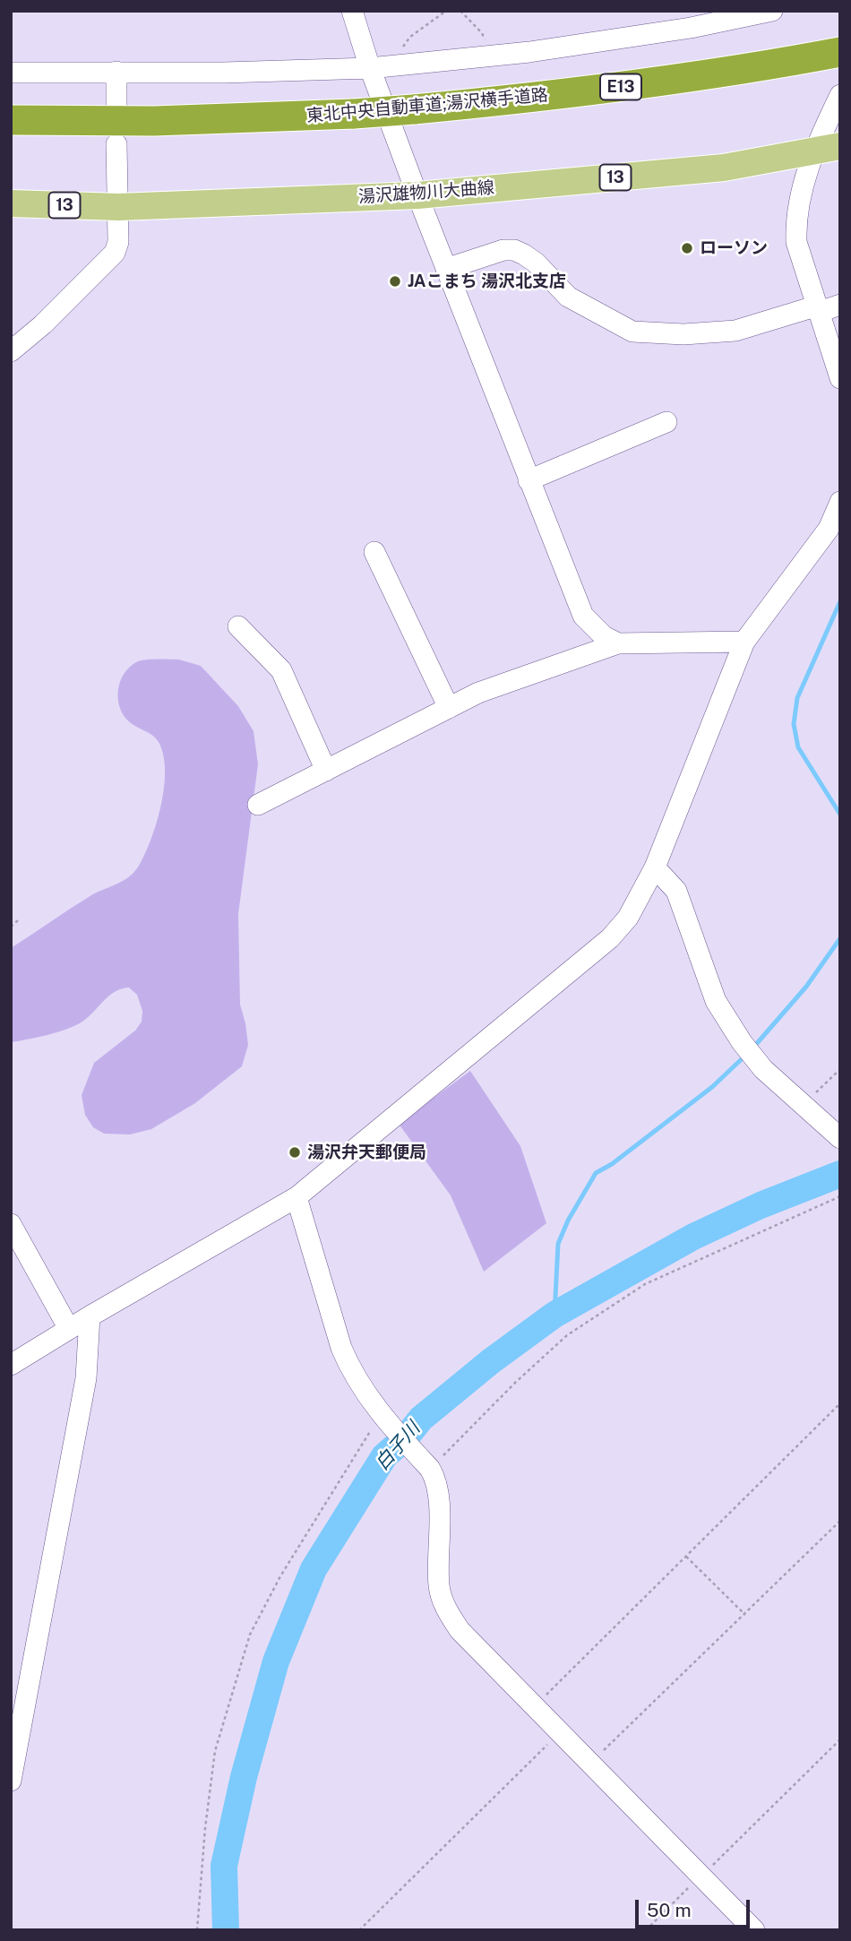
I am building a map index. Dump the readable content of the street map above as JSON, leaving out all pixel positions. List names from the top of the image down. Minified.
{"streets":{"highway":["E13","東北中央自動車道;湯沢横手道路"],"main road":["13","湯沢雄物川大曲線"]},"water":["白子川"],"places":["ローソン","JAこまち 湯沢北支店","湯沢弁天郵便局"],"scale_bar":"50 m"}
